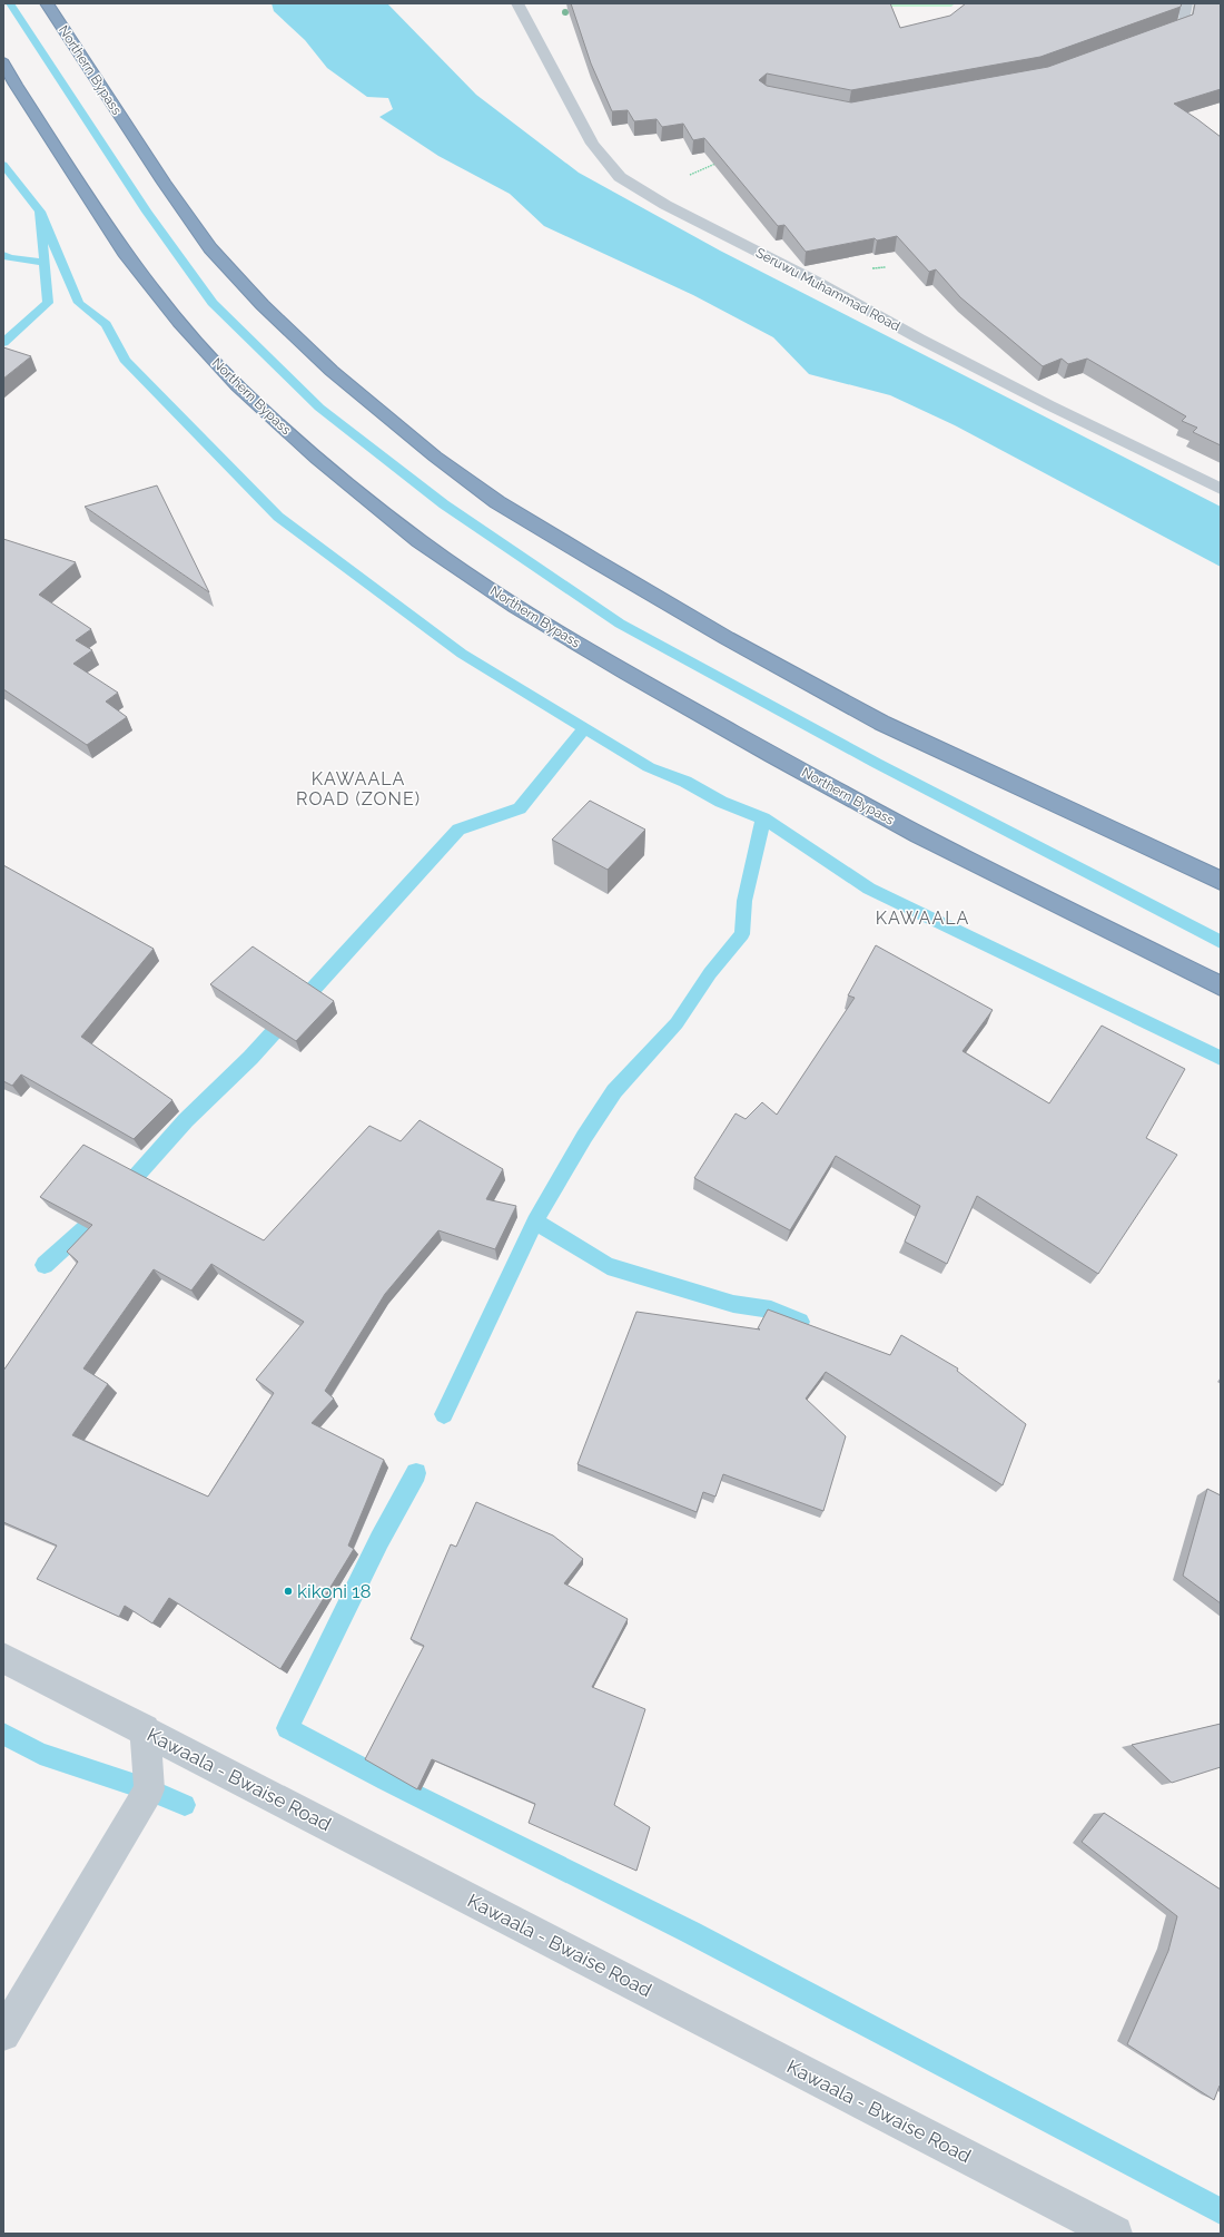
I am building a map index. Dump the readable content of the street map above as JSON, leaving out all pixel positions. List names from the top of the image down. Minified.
{"streets":{"highway":["Northern Bypass"],"street":["Seruwu Muhammad Road","Kawaala - Bwaise Road"]},"districts":["KAWAALA ROAD (ZONE)","KAWAALA"],"places":["kikoni 18"]}
